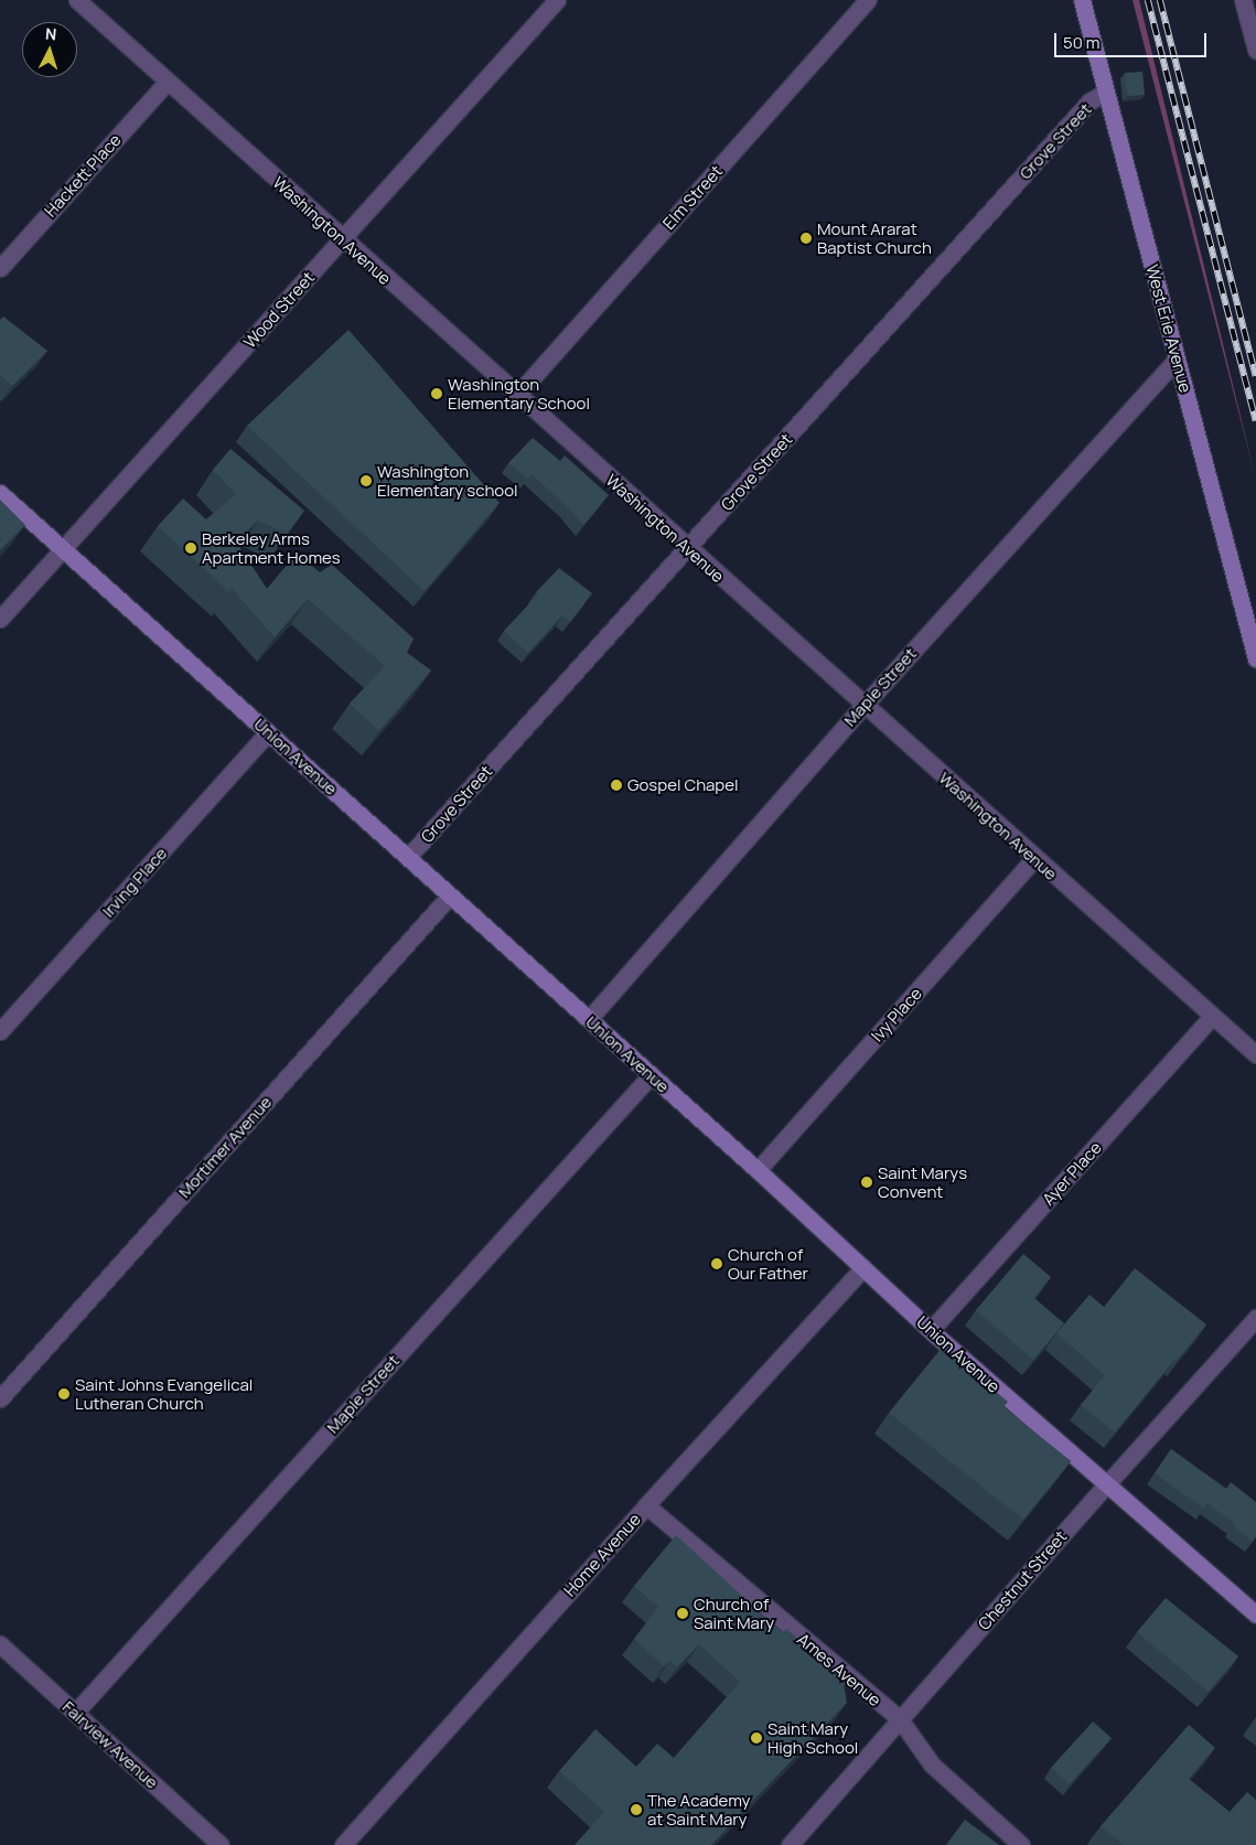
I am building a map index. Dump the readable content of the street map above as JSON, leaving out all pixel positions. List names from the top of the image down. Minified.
{"streets":{"main road":["West Erie Avenue","Union Avenue"],"street":["Grove Street","Hackett Place","Elm Street","Washington Avenue","Wood Street","Maple Street","Irving Place","Ivy Place","Mortimer Avenue","Ayer Place","Home Avenue","Chestnut Street","Ames Avenue","Fairview Avenue"]},"crossings":[["Grove Street","Washington Avenue"],["Grove Street","West Erie Avenue"],["Grove Street","Union Avenue"],["Hackett Place","Washington Avenue"],["Elm Street","Washington Avenue"],["Washington Avenue","Wood Street"],["Washington Avenue","Maple Street"],["Washington Avenue","Ivy Place"],["Washington Avenue","Ayer Place"],["Wood Street","Union Avenue"],["West Erie Avenue","Maple Street"],["Maple Street","Union Avenue"],["Maple Street","Fairview Avenue"],["Union Avenue","Irving Place"],["Union Avenue","Ivy Place"],["Union Avenue","Mortimer Avenue"],["Union Avenue","Ayer Place"],["Union Avenue","Home Avenue"],["Union Avenue","Chestnut Street"],["Home Avenue","Ames Avenue"],["Chestnut Street","Ames Avenue"]],"places":["Mount Ararat Baptist Church","Washington Elementary School","Washington Elementary school","Berkeley Arms Apartment Homes","Gospel Chapel","Saint Marys Convent","Church of Our Father","Saint Johns Evangelical Lutheran Church","Church of Saint Mary","Saint Mary High School","The Academy at Saint Mary"],"scale_bar":"50 m","north":"top"}
